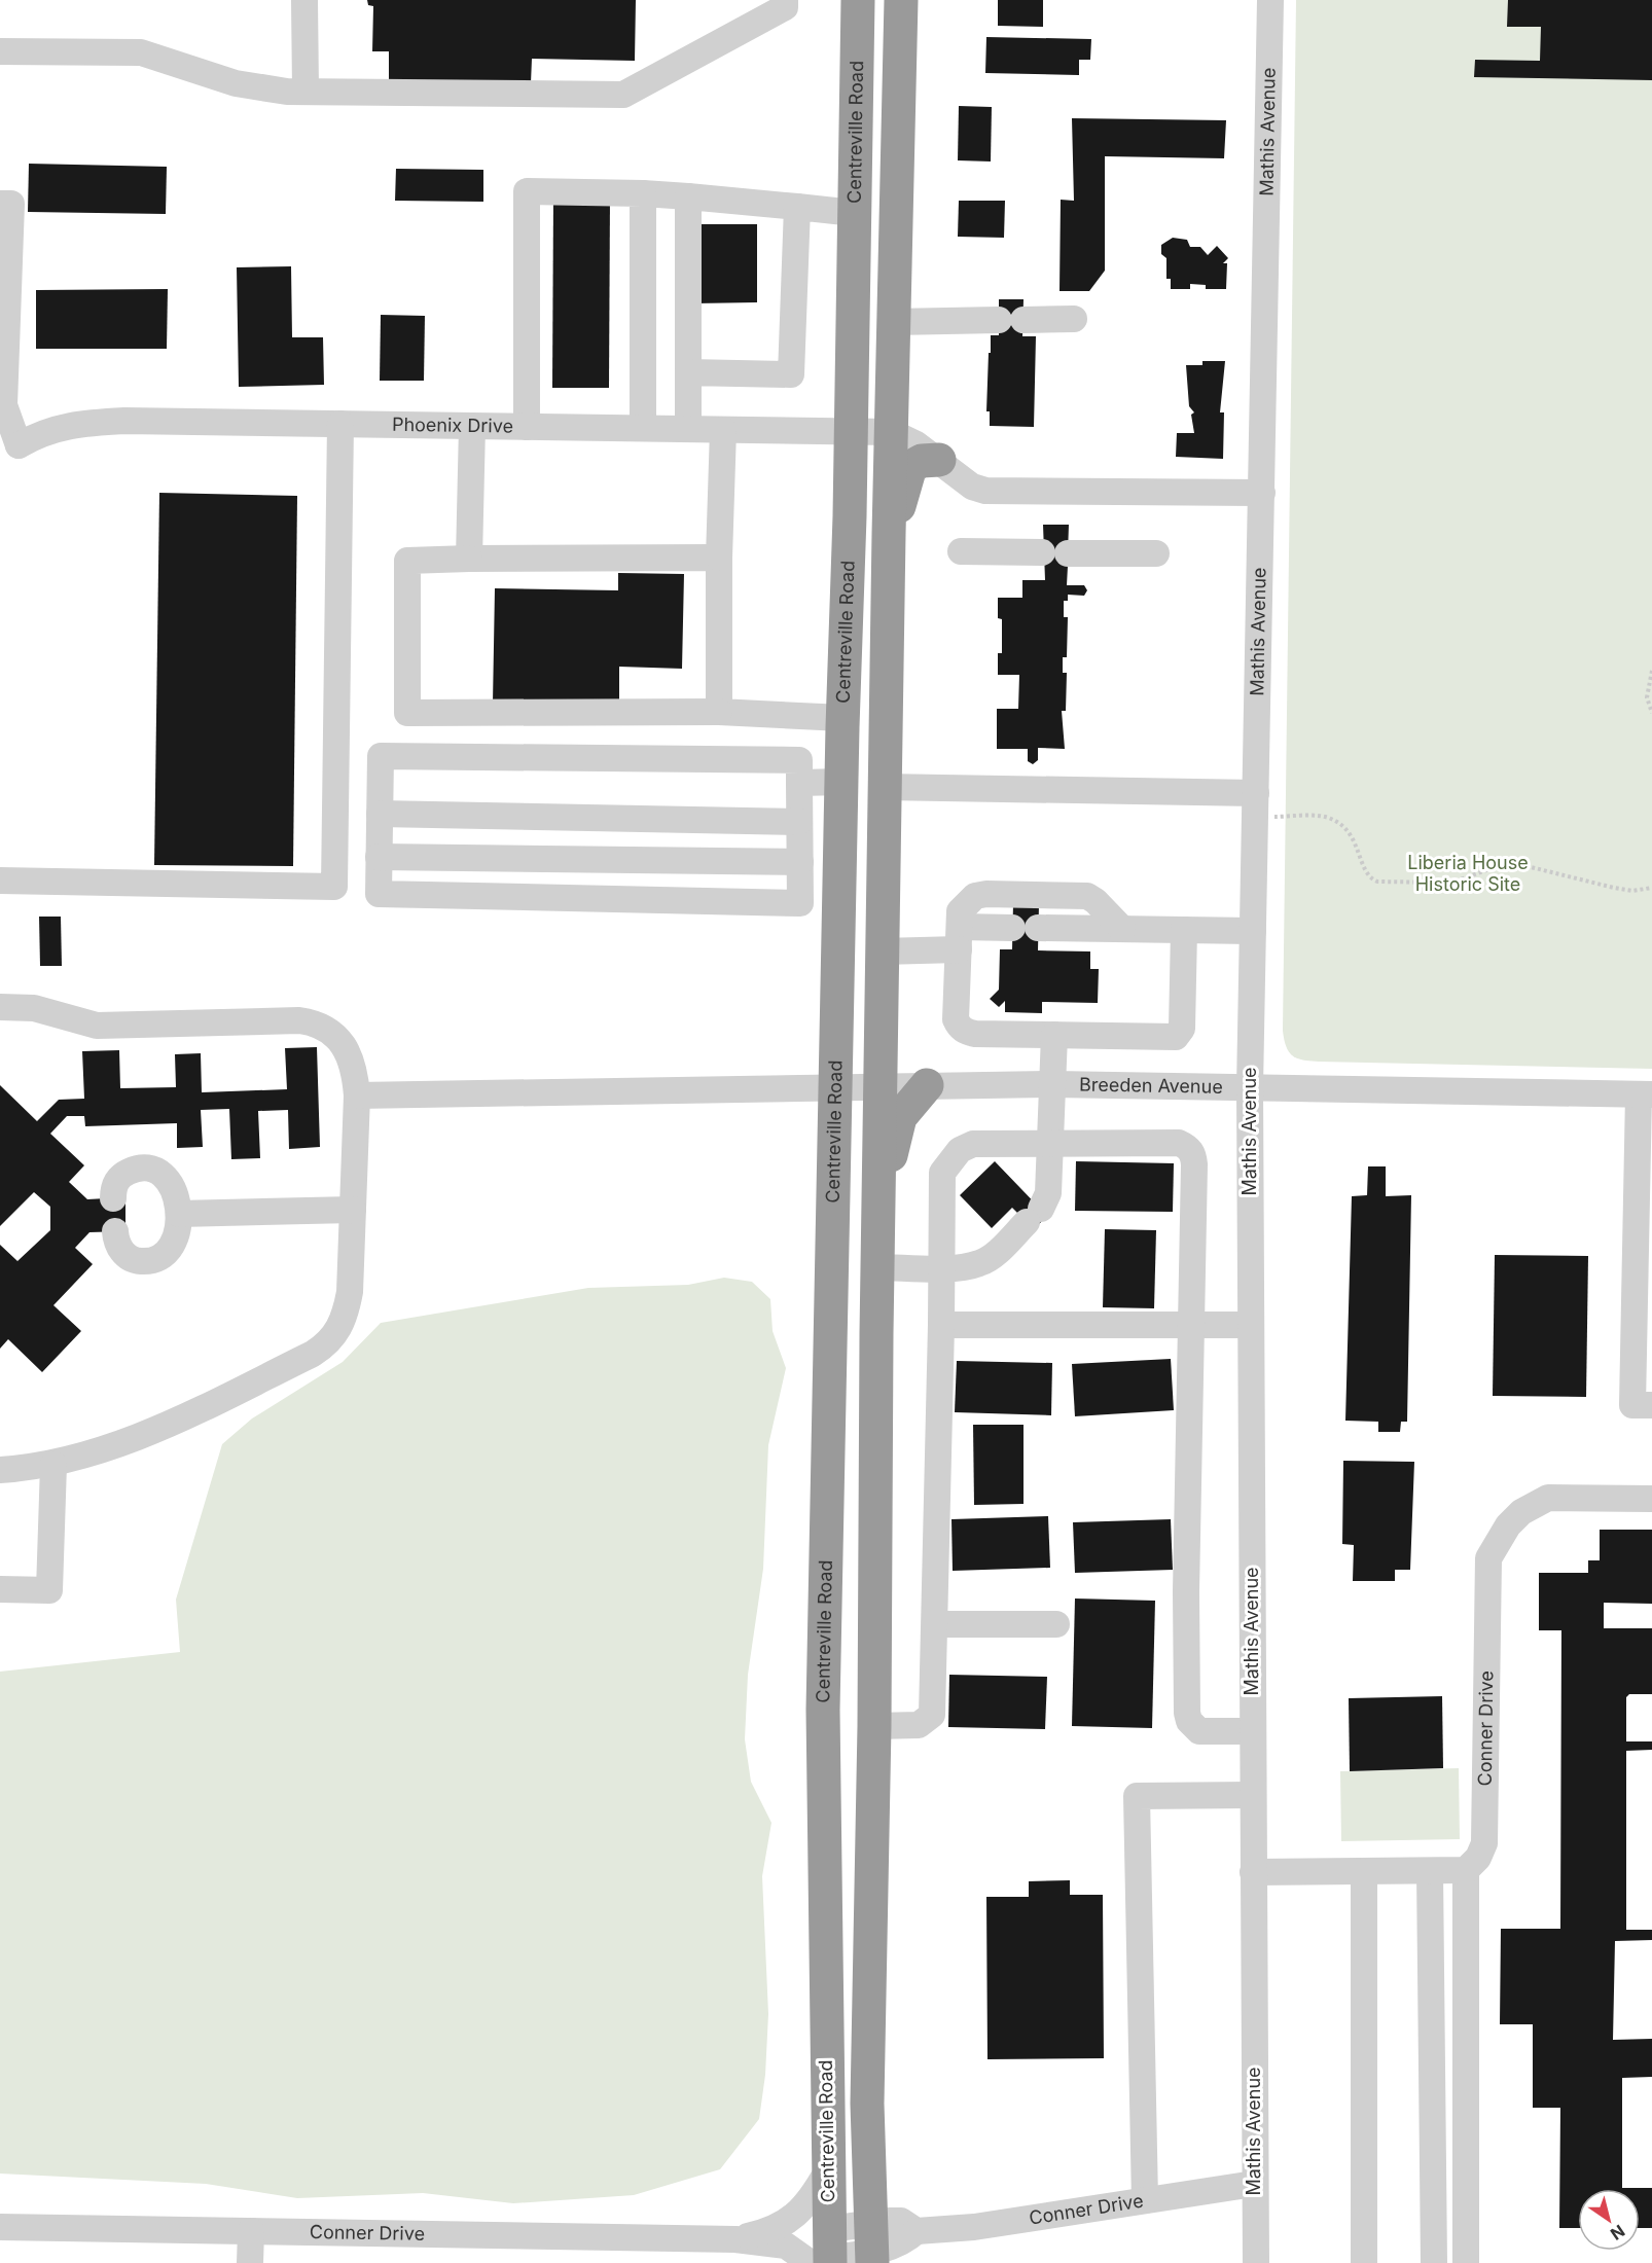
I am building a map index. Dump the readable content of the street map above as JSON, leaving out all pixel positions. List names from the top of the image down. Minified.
{"streets":{"highway":["Centreville Road"],"street":["Mathis Avenue","Phoenix Drive","Breeden Avenue","Conner Drive"]},"crossings":[["Centreville Road","Phoenix Drive"],["Centreville Road","Breeden Avenue"],["Centreville Road","Conner Drive"],["Mathis Avenue","Breeden Avenue"],["Mathis Avenue","Conner Drive"]],"parks":["Liberia House Historic Site"],"north":"bottom right"}
